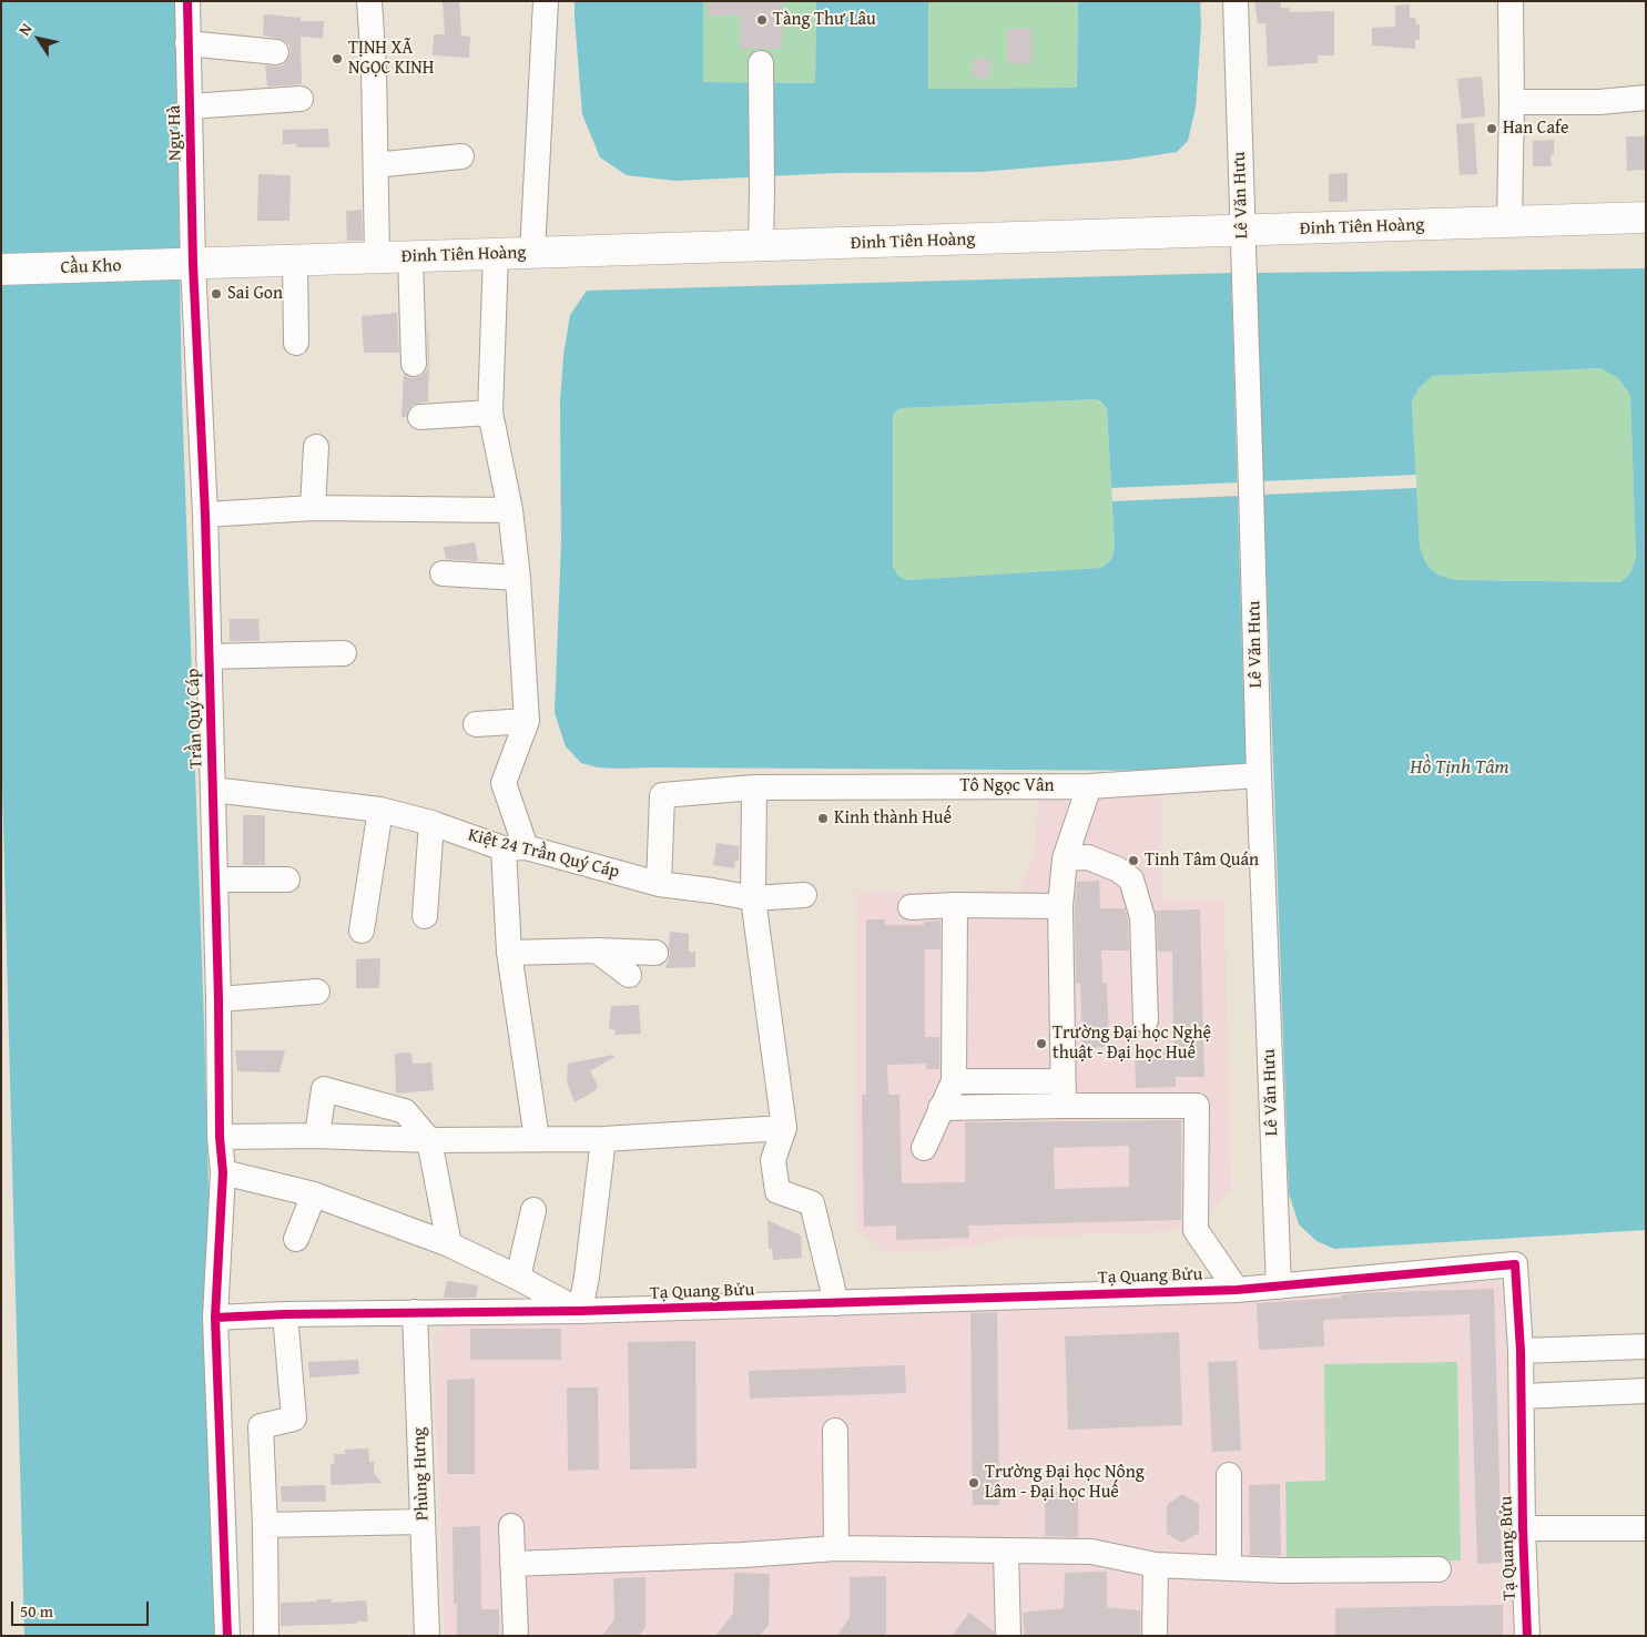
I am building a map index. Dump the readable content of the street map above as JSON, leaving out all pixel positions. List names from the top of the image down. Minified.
{"streets":{"main road":["Đinh Tiên Hoàng","Cầu Kho"],"street":["Ngự Hà","Lê Văn Hưu","Trần Quý Cáp","Tô Ngọc Vân","Kiệt 24 Trần Quý Cáp","Tạ Quang Bửu","Phùng Hưng"]},"crossings":[["Ngự Hà","Đinh Tiên Hoàng"],["Ngự Hà","Cầu Kho"],["Ngự Hà","Trần Quý Cáp"],["Lê Văn Hưu","Đinh Tiên Hoàng"],["Lê Văn Hưu","Tô Ngọc Vân"],["Lê Văn Hưu","Tạ Quang Bửu"],["Đinh Tiên Hoàng","Cầu Kho"],["Đinh Tiên Hoàng","Trần Quý Cáp"],["Cầu Kho","Trần Quý Cáp"],["Trần Quý Cáp","Kiệt 24 Trần Quý Cáp"],["Trần Quý Cáp","Tạ Quang Bửu"],["Tô Ngọc Vân","Kiệt 24 Trần Quý Cáp"],["Tạ Quang Bửu","Phùng Hưng"]],"water":["Hồ Tịnh Tâm"],"places":["Tàng Thư Lâu","TỊNH XÃ NGỌC KINH","Han Cafe","Sai Gon","Kinh thành Huế","Tinh Tâm Quán","Trường Đại học Nghệ thuật - Đại học Huế","Trường Đại học Nông Lâm - Đại học Huế"],"scale_bar":"50 m","north":"top left"}
